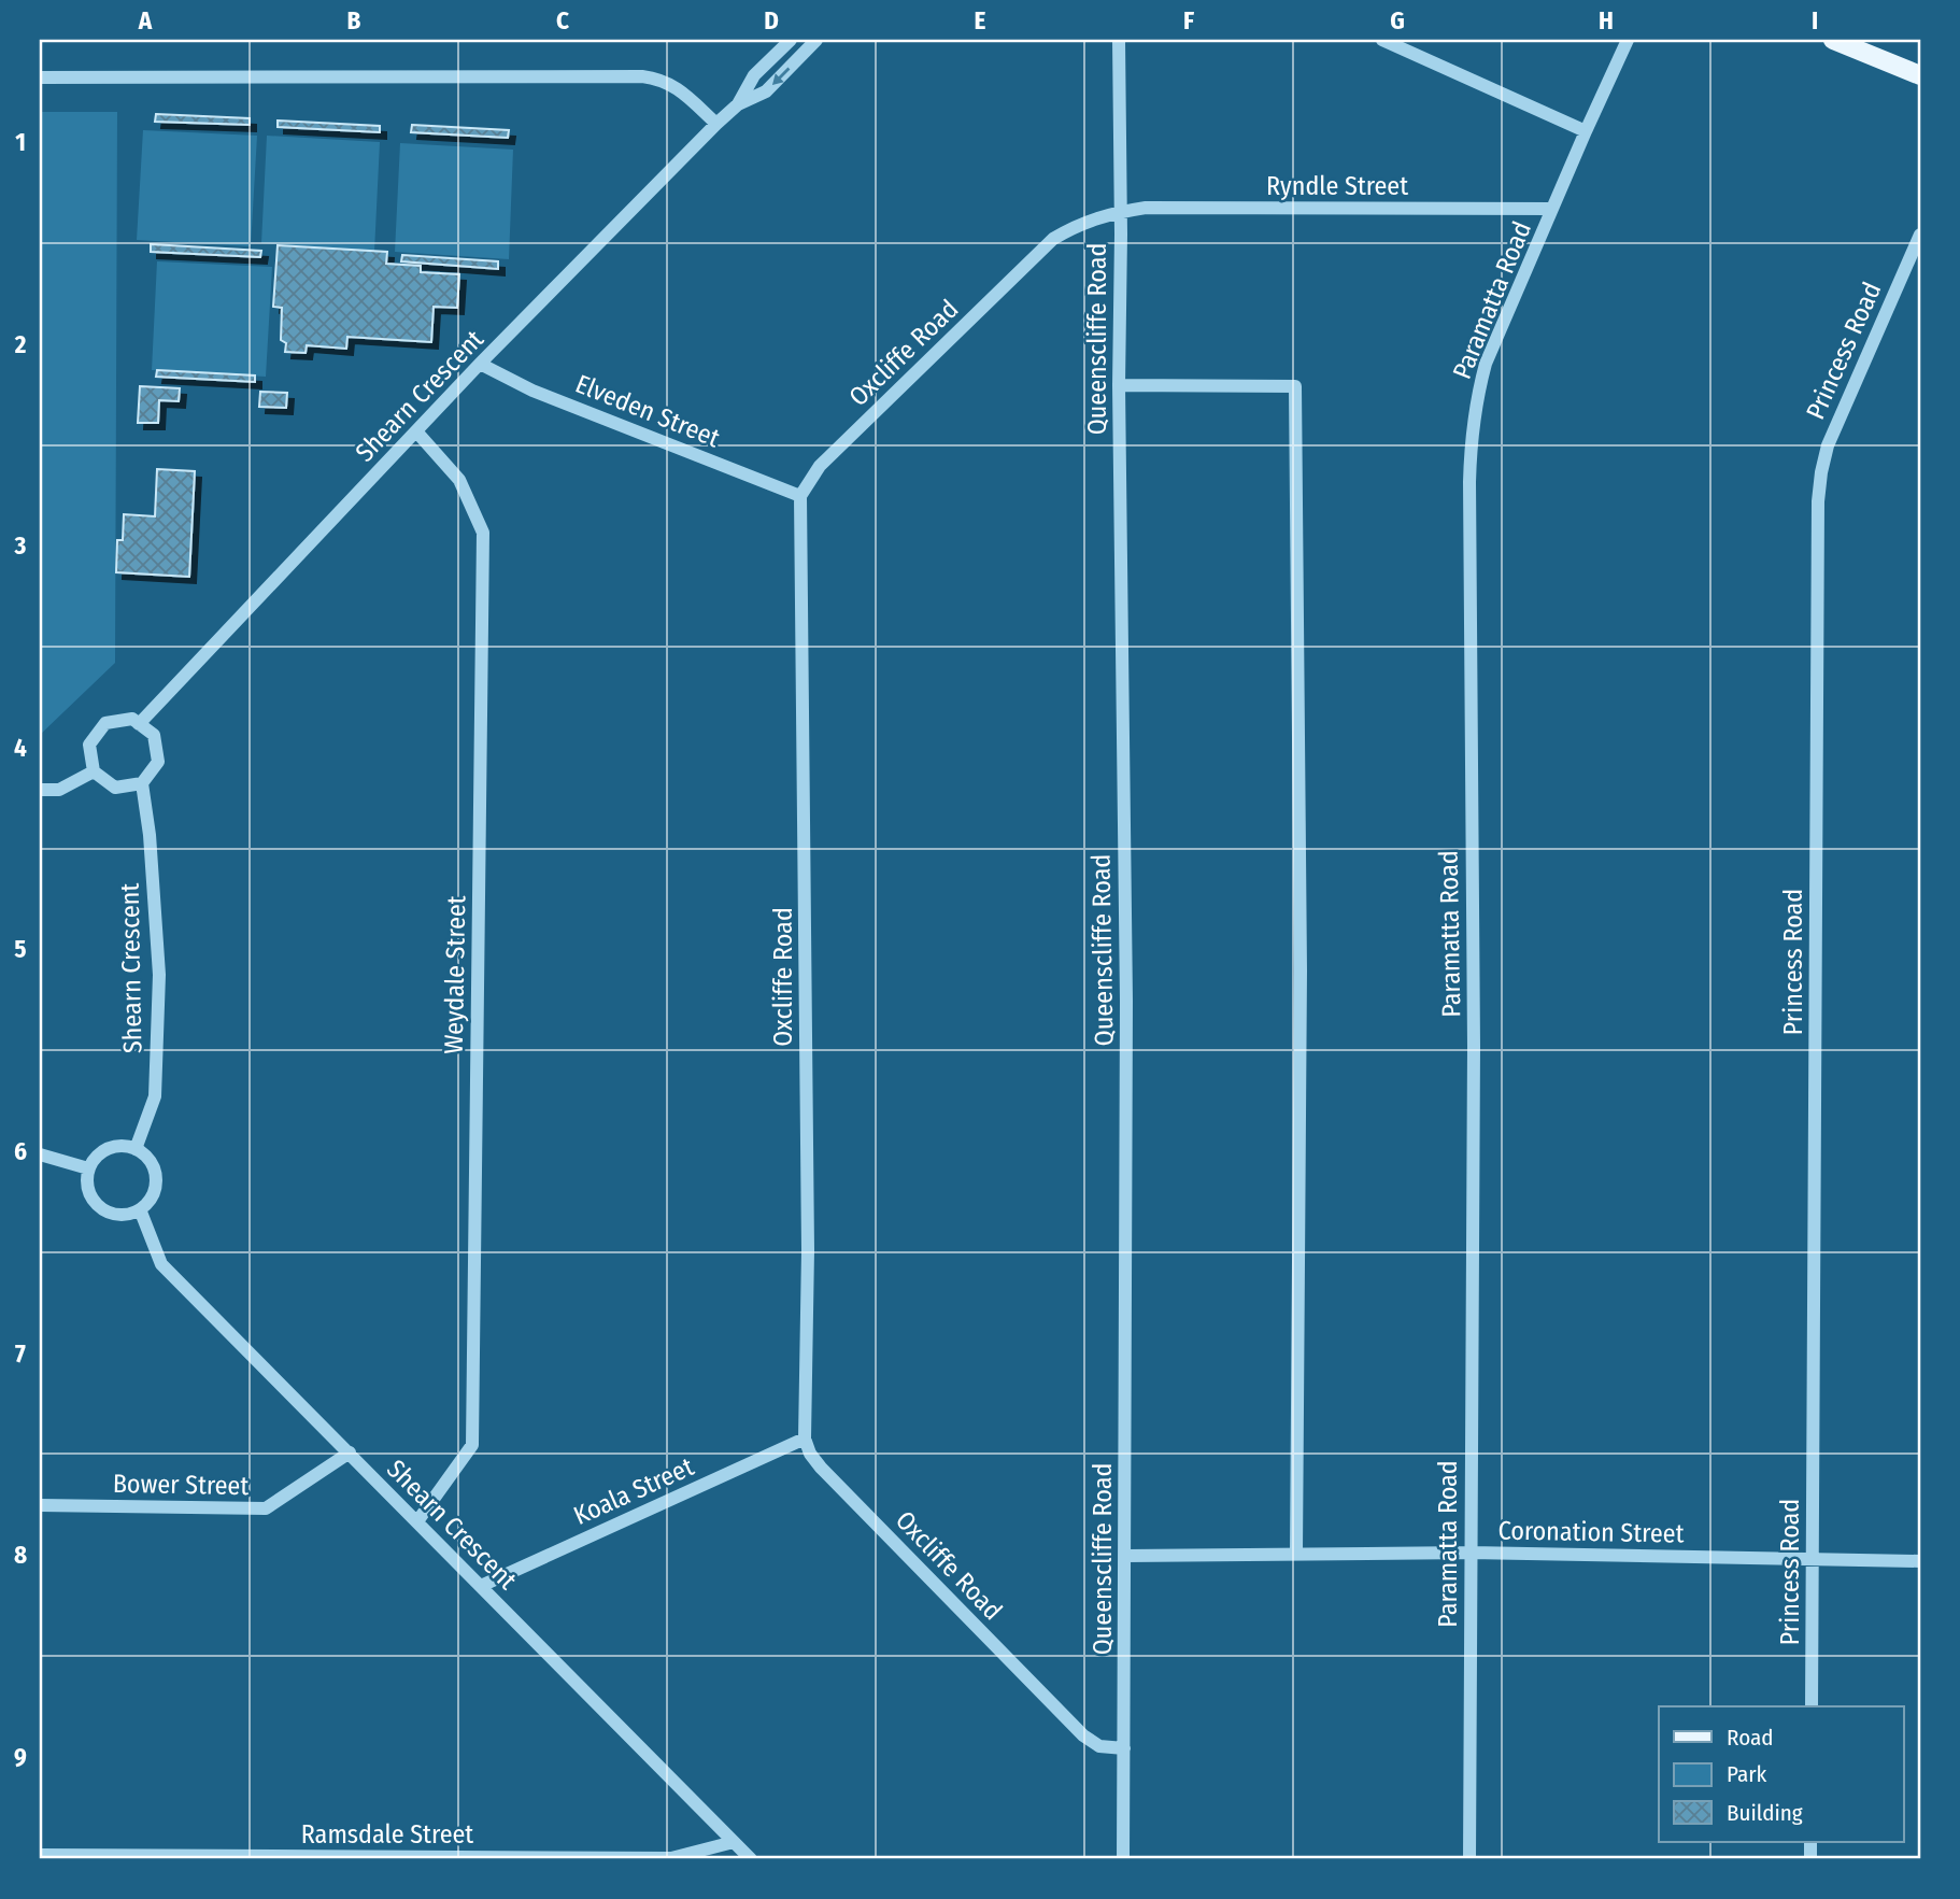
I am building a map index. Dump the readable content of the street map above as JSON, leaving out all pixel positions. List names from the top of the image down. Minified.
{"streets":{"street":["Ryndle Street","Paramatta Road","Queenscliffe Road","Princess Road","Oxcliffe Road","Shearn Crescent","Elveden Street","Weydale Street","Bower Street","Koala Street","Coronation Street","Ramsdale Street"]},"crossings":[["Ryndle Street","Paramatta Road"],["Ryndle Street","Queenscliffe Road"],["Ryndle Street","Oxcliffe Road"],["Paramatta Road","Coronation Street"],["Queenscliffe Road","Oxcliffe Road"],["Queenscliffe Road","Coronation Street"],["Princess Road","Coronation Street"],["Oxcliffe Road","Elveden Street"],["Oxcliffe Road","Koala Street"],["Shearn Crescent","Elveden Street"],["Shearn Crescent","Weydale Street"],["Shearn Crescent","Bower Street"],["Shearn Crescent","Koala Street"],["Shearn Crescent","Ramsdale Street"]],"legend":["Road","Park","Building"],"grid":{"columns":["A","B","C","D","E","F","G","H","I"],"rows":["1","2","3","4","5","6","7","8","9"]}}
